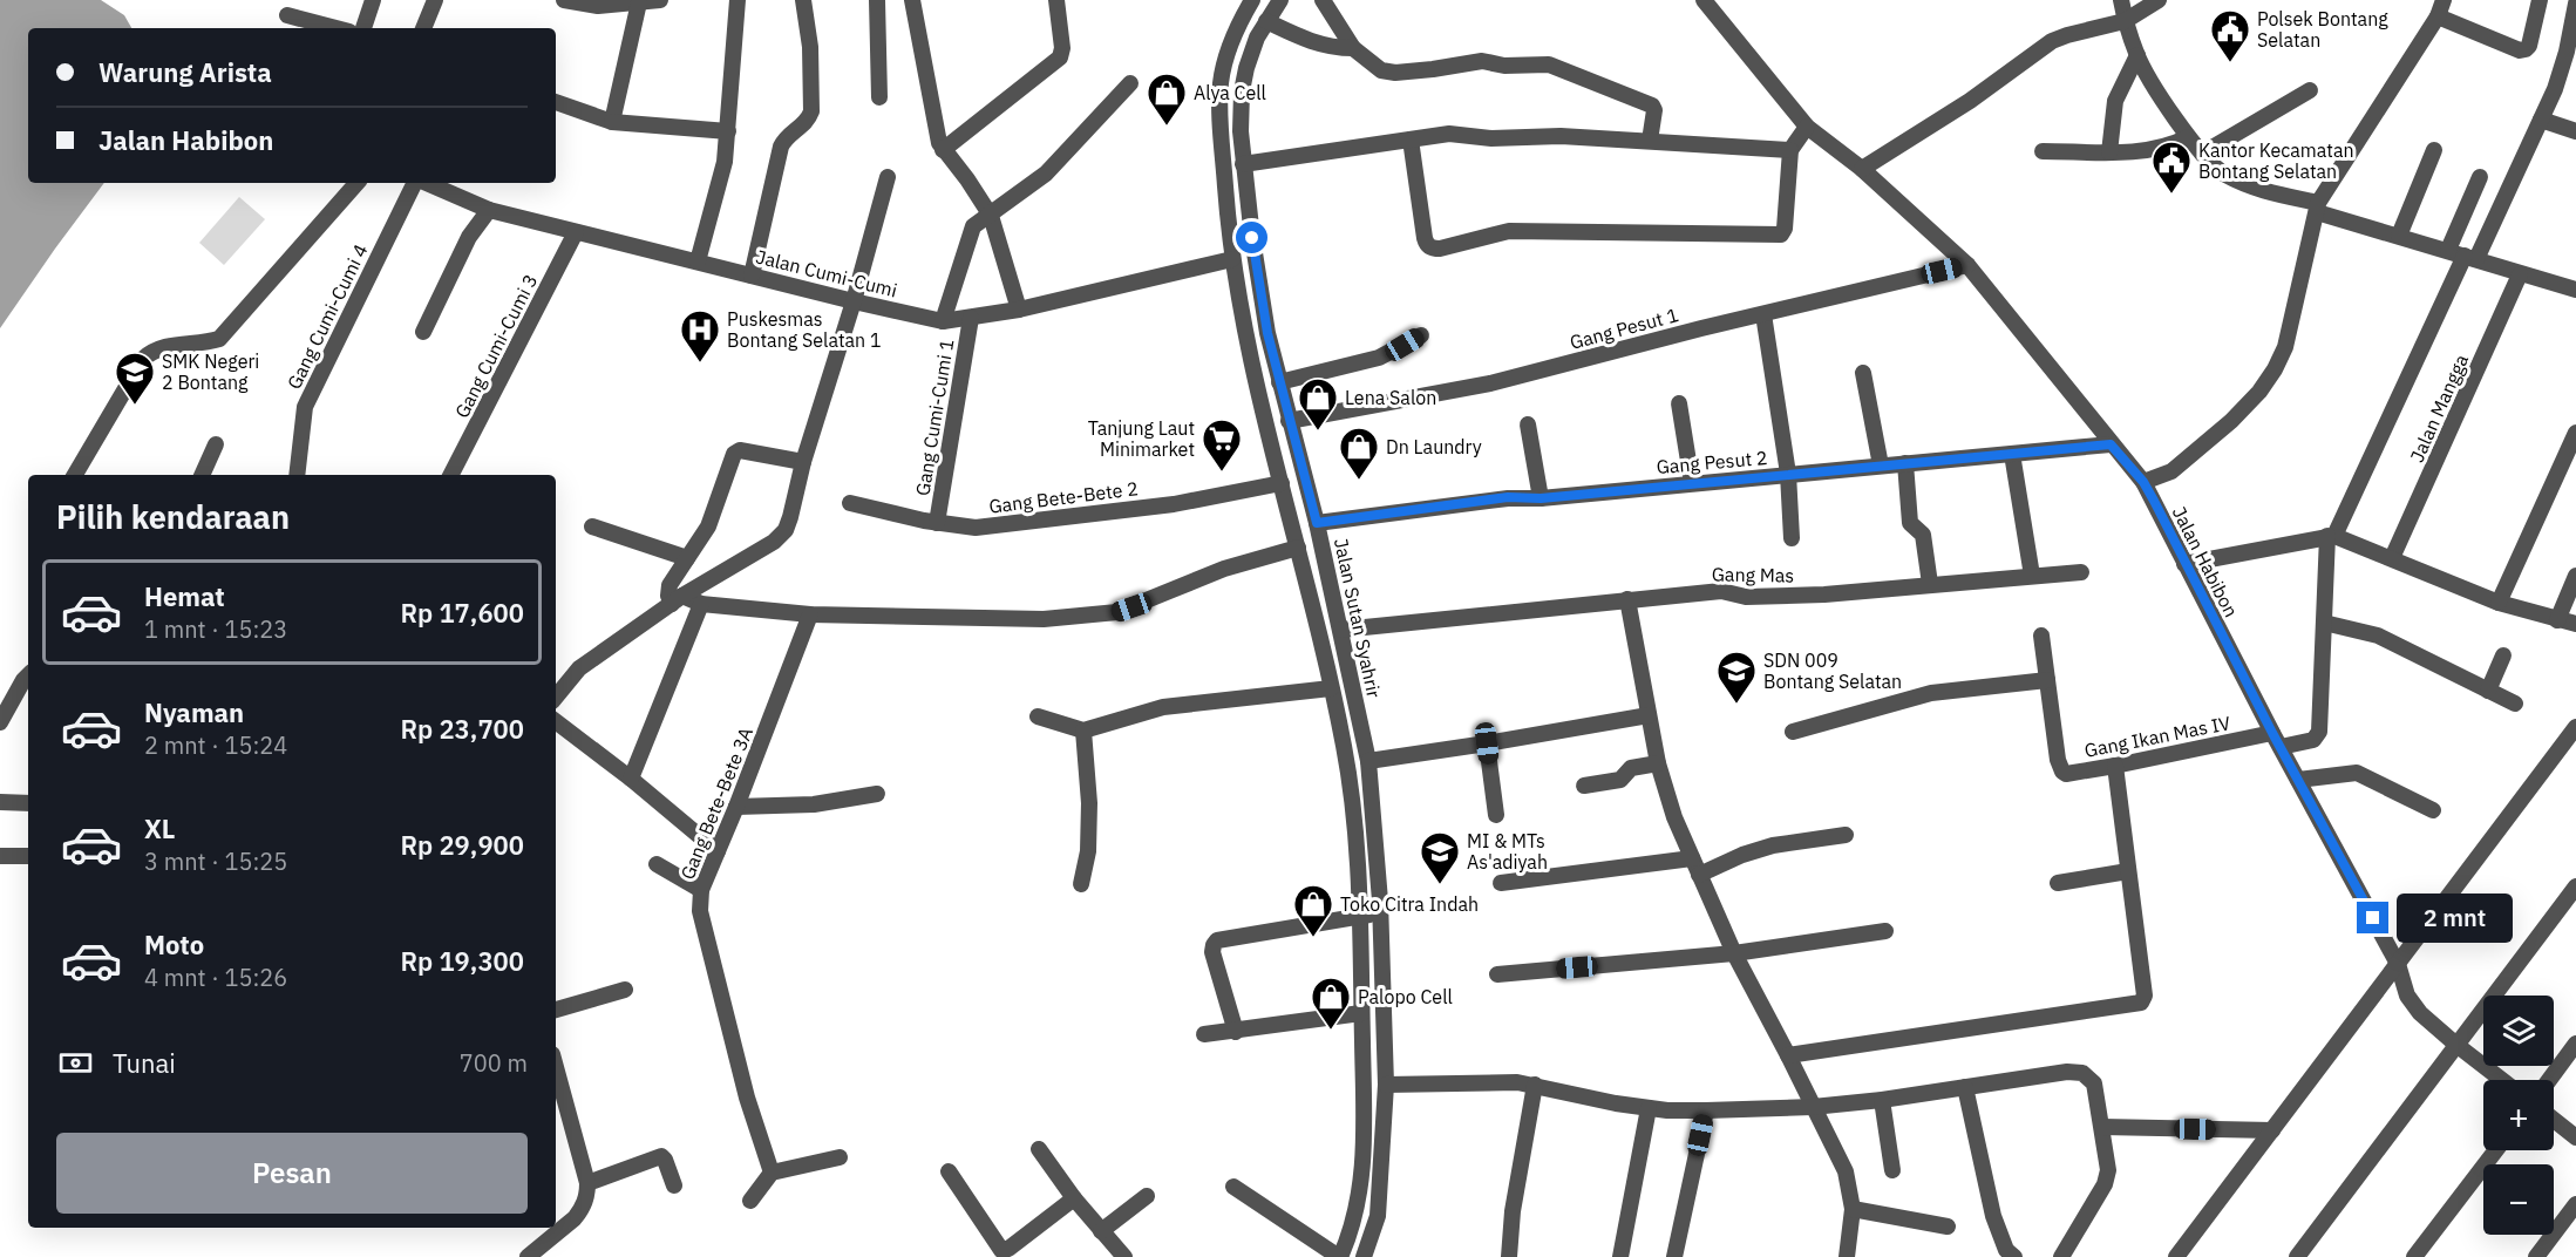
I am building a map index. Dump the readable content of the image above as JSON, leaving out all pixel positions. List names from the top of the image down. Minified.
{"streets":{"street":["Jalan Cumi-Cumi","Gang Cumi-Cumi 4","Gang Pesut 1","Gang Cumi-Cumi 3","Jalan Mangga","Gang Cumi-Cumi 1","Gang Pesut 2","Gang Bete-Bete 2","Jalan Habibon","Gang Mas","Jalan Sutan Syahrir","Gang Ikan Mas IV","Gang Bete-Bete 3A"]},"crossings":[["Jalan Cumi-Cumi","Gang Cumi-Cumi 3"],["Jalan Cumi-Cumi","Gang Cumi-Cumi 1"],["Jalan Cumi-Cumi","Jalan Sutan Syahrir"],["Gang Pesut 1","Jalan Habibon"],["Gang Pesut 1","Jalan Sutan Syahrir"],["Gang Cumi-Cumi 1","Gang Bete-Bete 2"],["Gang Pesut 2","Jalan Habibon"],["Gang Pesut 2","Jalan Sutan Syahrir"],["Jalan Habibon","Gang Ikan Mas IV"],["Gang Mas","Jalan Sutan Syahrir"]],"places":{"public building":["Polsek Bontang Selatan","Kantor Kecamatan Bontang Selatan"],"shop":["Alya Cell","Lena Salon","Dn Laundry","Toko Citra Indah","Palopo Cell"],"hospital":["Puskesmas Bontang Selatan 1"],"school or university":["SMK Negeri 2 Bontang","SDN 009 Bontang Selatan","MI & MTs As'adiyah"],"supermarket":["Tanjung Laut Minimarket"]},"page":{"banner":["Warung Arista","Jalan Habibon"],"heading":"Pilih kendaraan","list":[{"name":"Hemat","note":"1 mnt · 15:23","value":"Rp 17,600"},{"name":"Nyaman","note":"2 mnt · 15:24","value":"Rp 23,700"},{"name":"XL","note":"3 mnt · 15:25","value":"Rp 29,900"},{"name":"Moto","note":"4 mnt · 15:26","value":"Rp 19,300"}],"bubble":"2 mnt","map_buttons":["+","−"],"pay":["Tunai","700 m"],"buttons":"Pesan"}}
